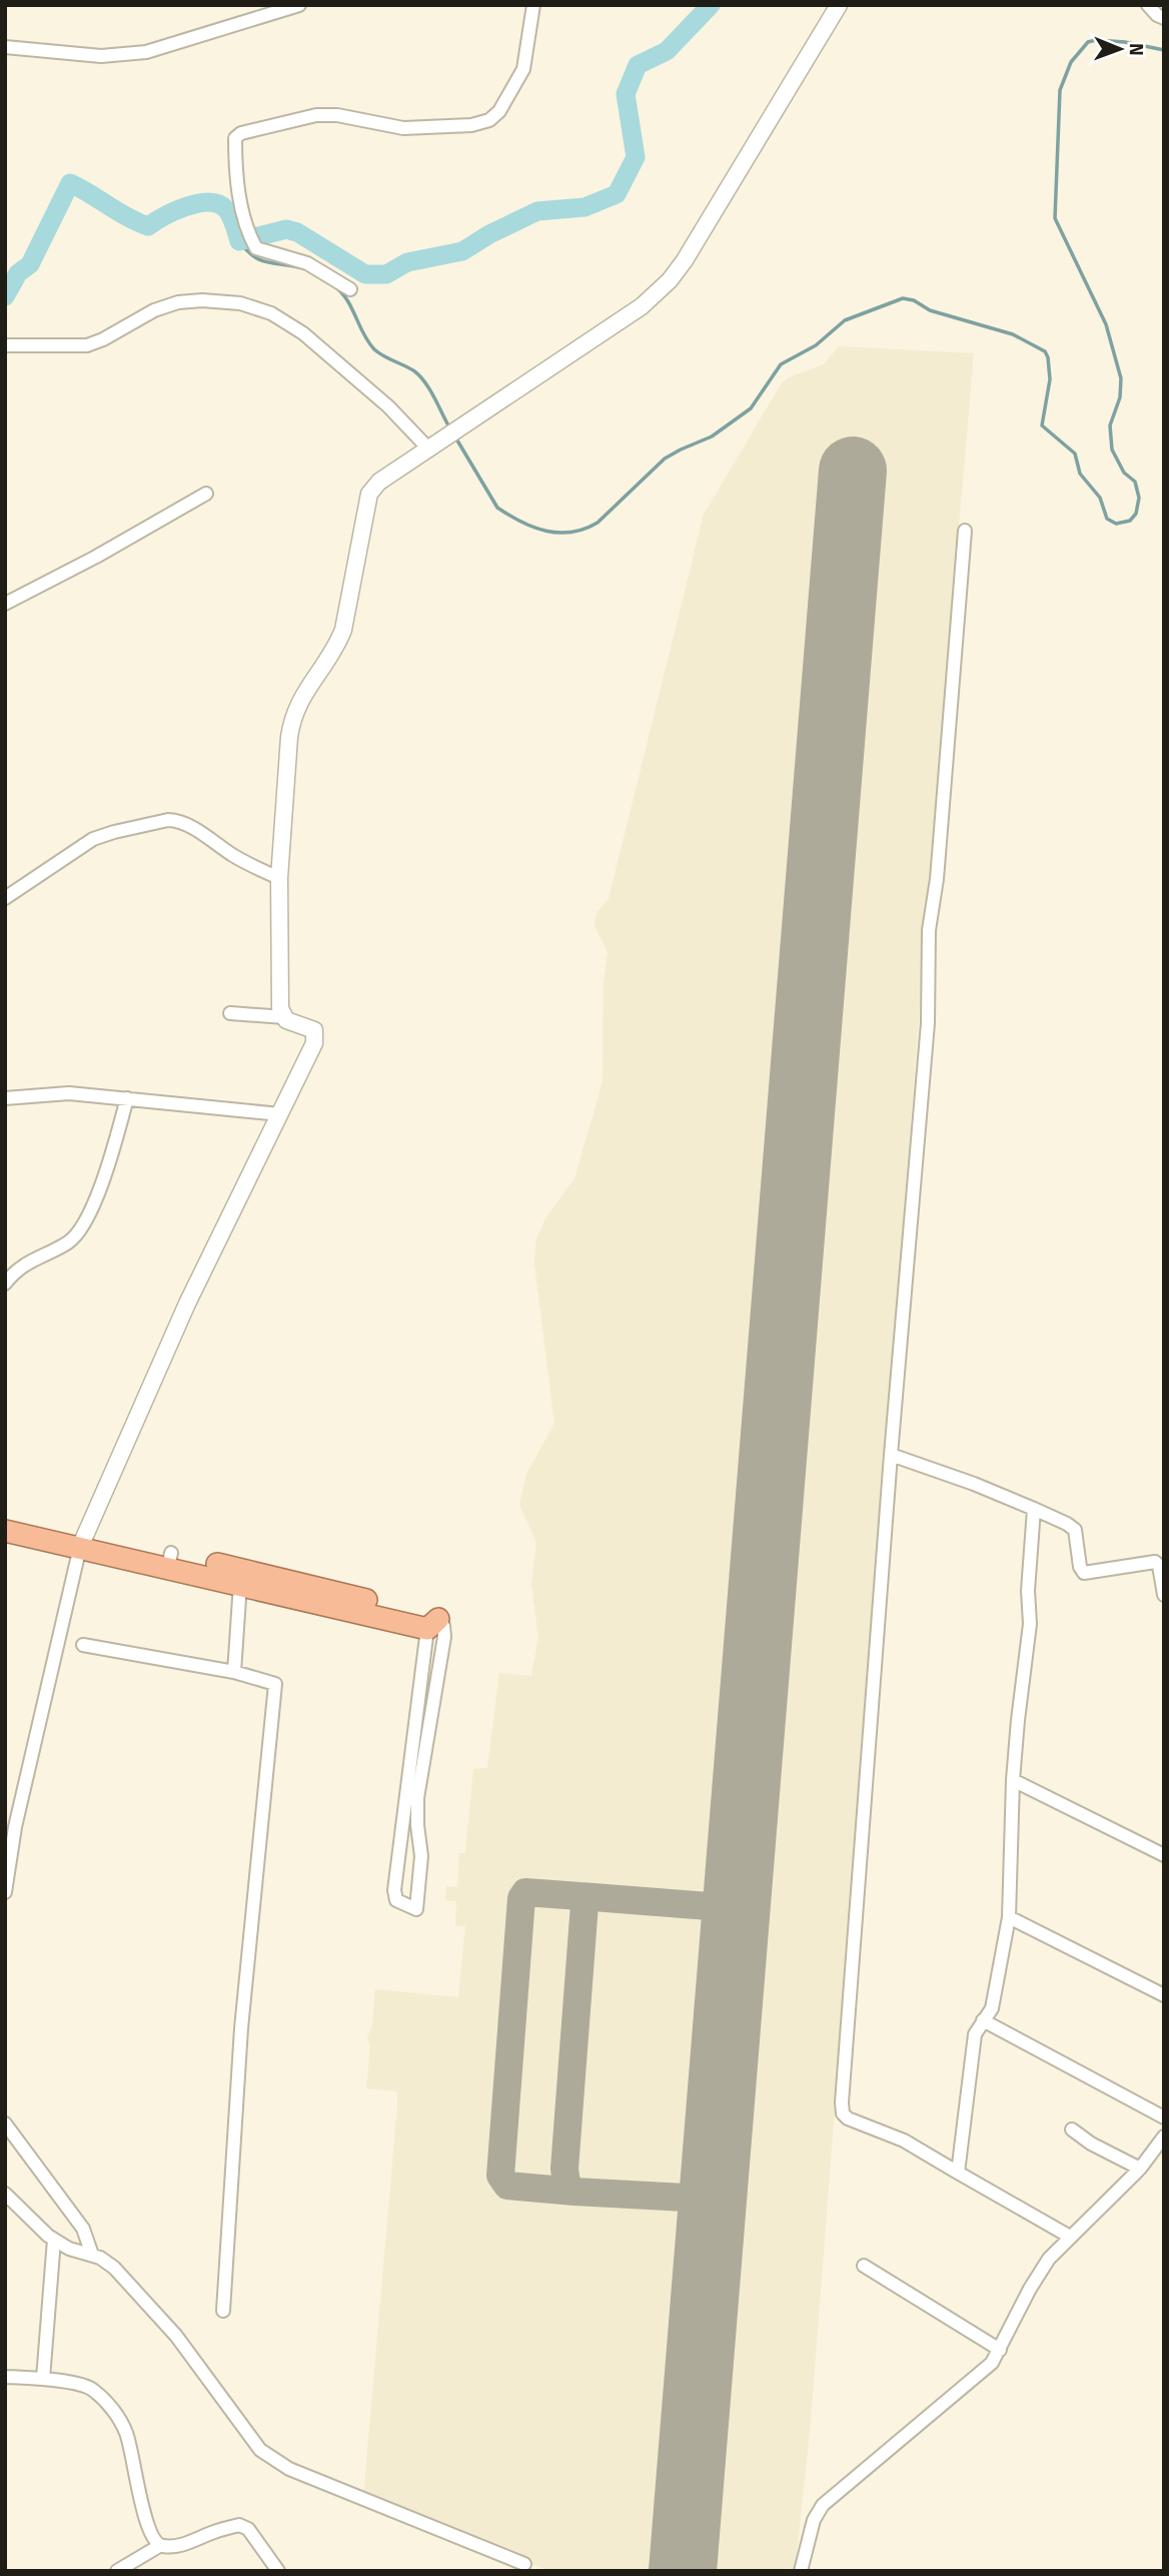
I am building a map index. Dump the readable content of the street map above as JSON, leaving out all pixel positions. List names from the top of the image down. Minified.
{"north":"right"}
